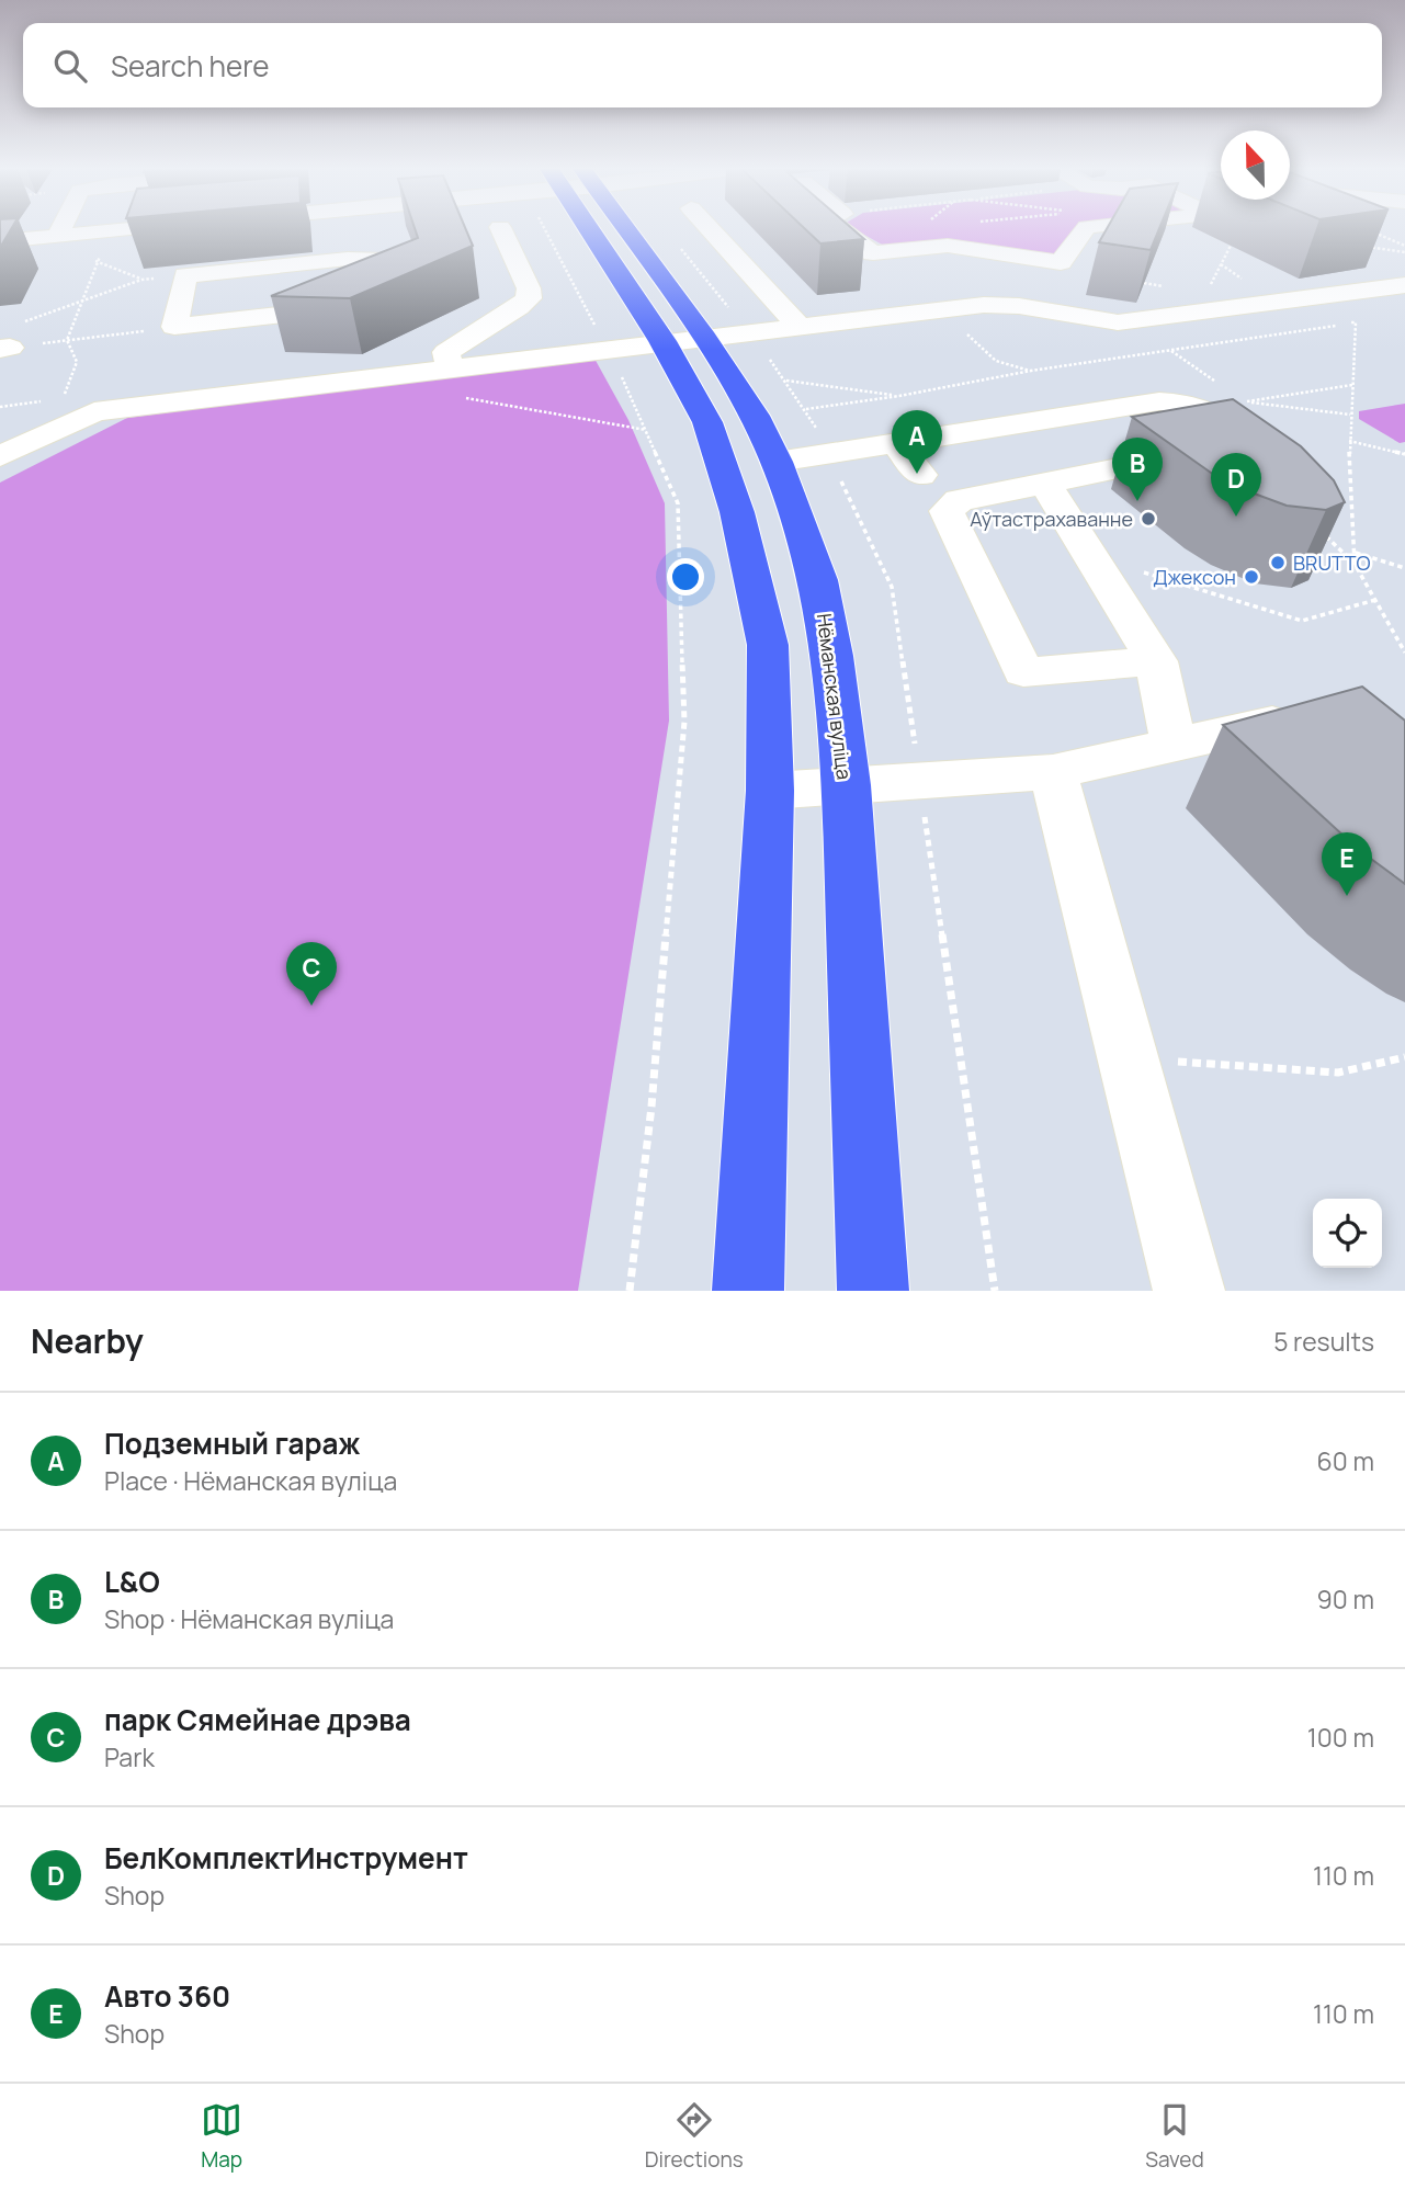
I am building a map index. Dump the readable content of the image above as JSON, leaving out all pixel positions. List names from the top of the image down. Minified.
{"streets":{"main road":["Нёманская вуліца"]},"places":["Аўтастрахаванне","BRUTTO","Джексон"],"north":"top","page":{"search":"Search here","pins":["A","B","D","E","C"],"heading":["Nearby","5 results"],"list":[{"mark":"A","name":"Подземный гараж","note":"Place · Нёманская вуліца","value":"60 m"},{"mark":"B","name":"L&O","note":"Shop · Нёманская вуліца","value":"90 m"},{"mark":"C","name":"парк Сямейнае дрэва","note":"Park","value":"100 m"},{"mark":"D","name":"БелКомплектИнструмент","note":"Shop","value":"110 m"},{"mark":"E","name":"Авто 360","note":"Shop","value":"110 m"}],"nav":["Map","Directions","Saved"]}}
